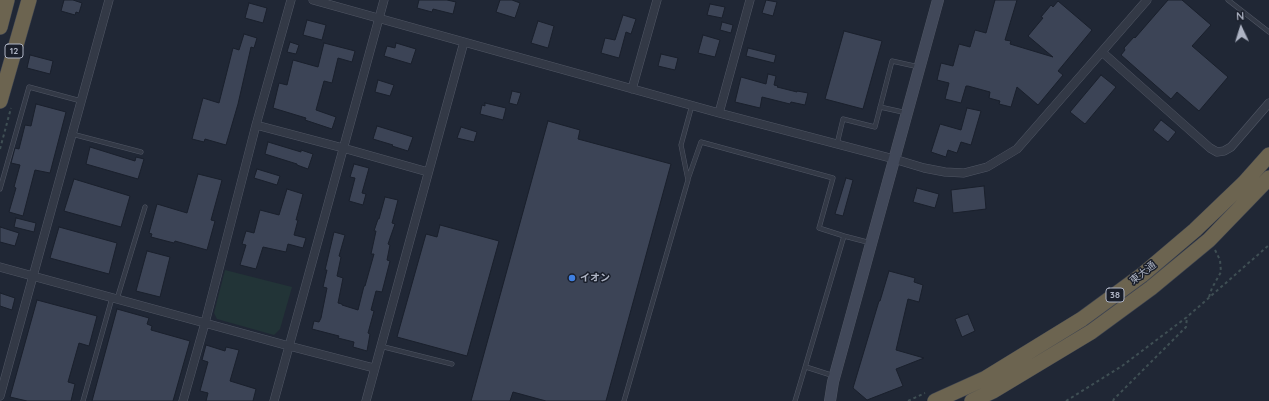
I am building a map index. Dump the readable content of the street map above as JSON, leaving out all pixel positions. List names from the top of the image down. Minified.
{"streets":{"highway":["12","東大通","38"]},"places":["イオン"],"north":"top"}
